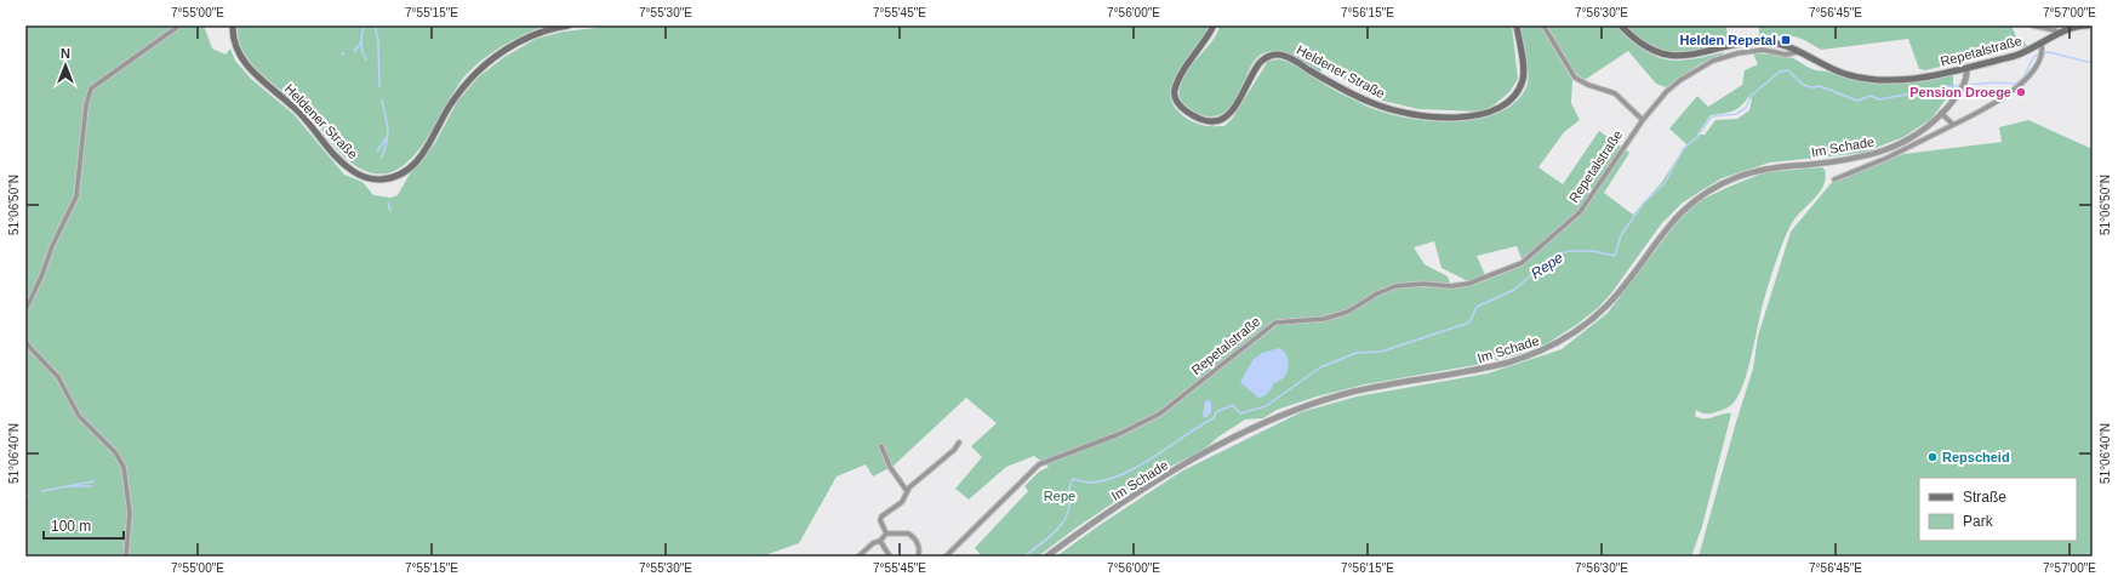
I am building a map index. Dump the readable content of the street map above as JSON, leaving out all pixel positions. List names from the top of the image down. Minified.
{"streets":{"main road":["Repetalstraße","Heldener Straße"],"street":["Im Schade"]},"crossings":[["Repetalstraße","Im Schade"]],"water":["Repe"],"parks":["Repe"],"places":{"transit":["Helden Repetal"],"other":["Pension Droege","Repscheid"]},"legend":["Straße","Park"],"scale_bar":"100 m","north":"top","coordinates":["7°55'00\"E","7°55'15\"E","7°55'30\"E","7°55'45\"E","7°56'00\"E","7°56'15\"E","7°56'30\"E","7°56'45\"E","7°57'00\"E","51°06'50\"N","51°06'40\"N"]}
